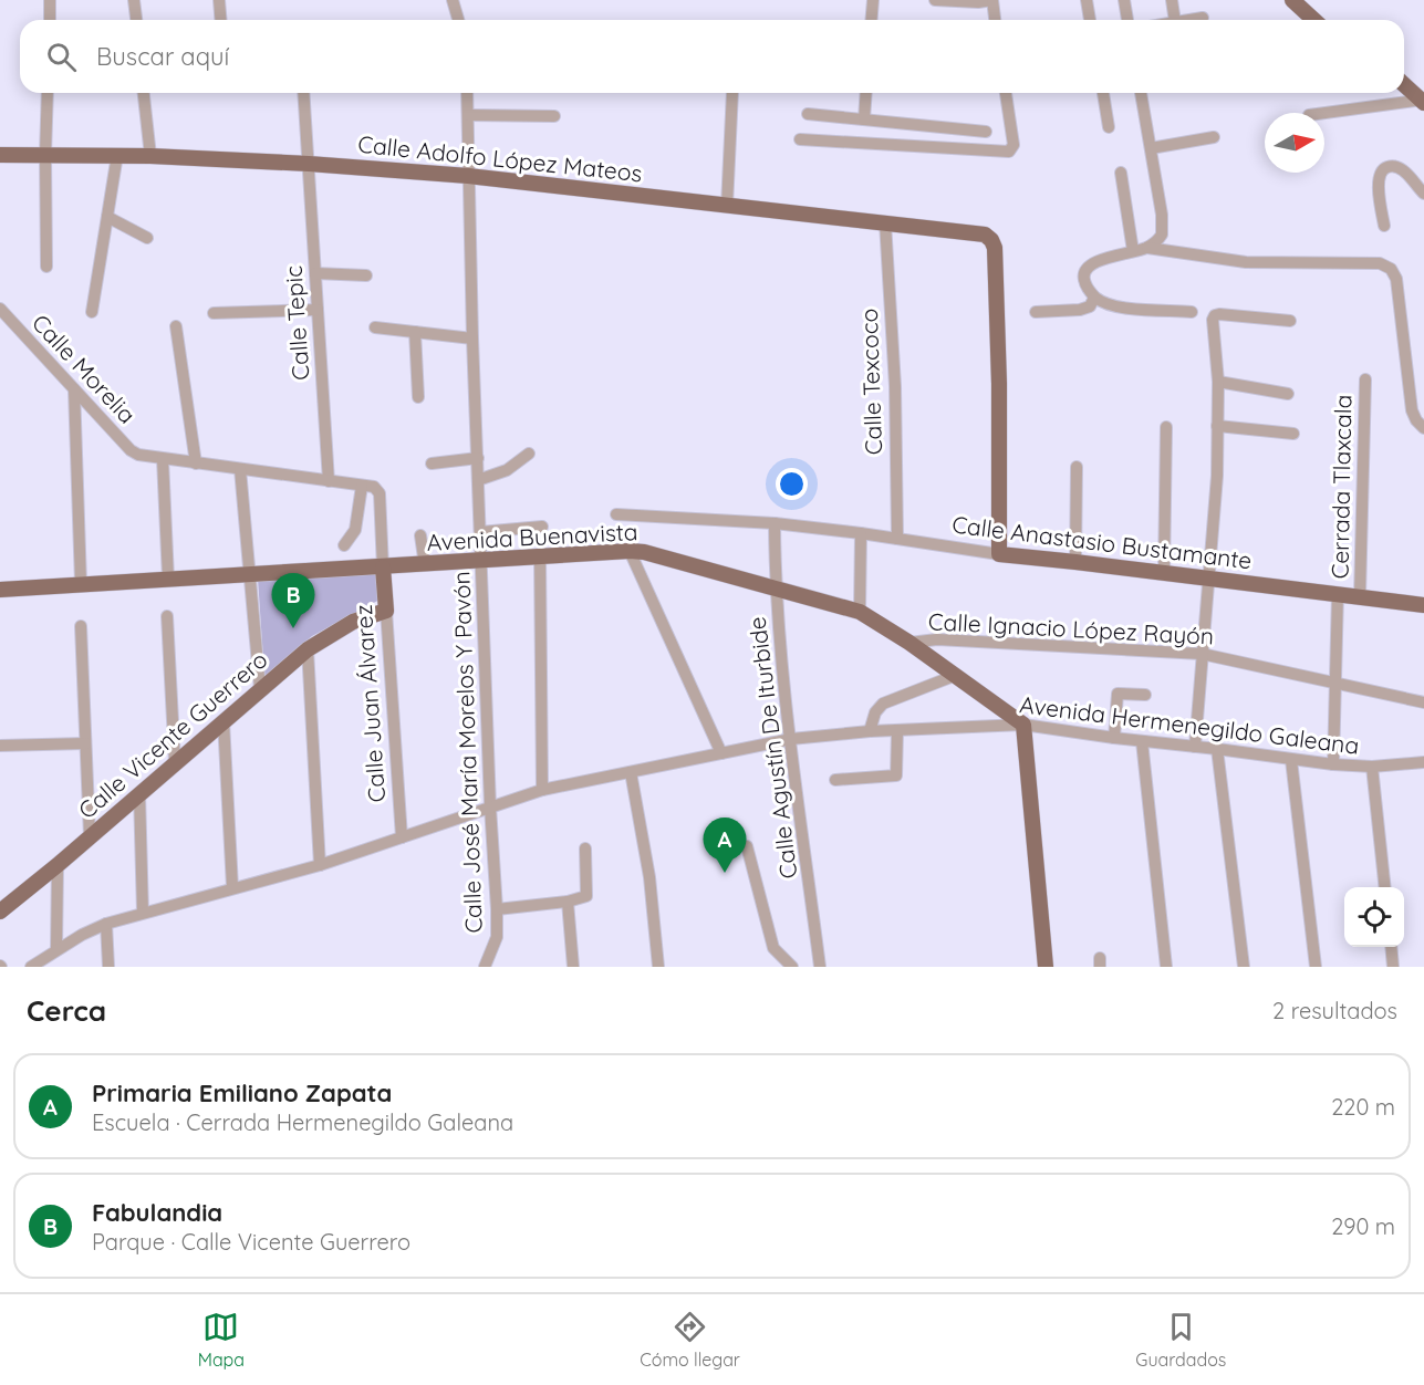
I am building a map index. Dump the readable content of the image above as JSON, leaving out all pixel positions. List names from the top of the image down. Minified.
{"streets":{"main road":["Calle Adolfo López Mateos","Avenida Buenavista","Calle Anastasio Bustamante","Calle Juan Álvarez","Calle Vicente Guerrero"],"street":["Calle Tepic","Calle Morelia","Calle Texcoco","Cerrada Tlaxcala","Calle Ignacio López Rayón","Avenida Hermenegildo Galeana","Calle Agustín De Iturbide","Calle José María Morelos Y Pavón"]},"crossings":[["Calle Adolfo López Mateos","Calle Tepic"],["Calle Adolfo López Mateos","Calle Texcoco"],["Calle Adolfo López Mateos","Calle Anastasio Bustamante"],["Calle Adolfo López Mateos","Calle José María Morelos Y Pavón"],["Calle Texcoco","Calle Anastasio Bustamante"],["Cerrada Tlaxcala","Calle Anastasio Bustamante"],["Avenida Buenavista","Calle Ignacio López Rayón"],["Avenida Buenavista","Calle Juan Álvarez"],["Avenida Buenavista","Avenida Hermenegildo Galeana"],["Avenida Buenavista","Calle Agustín De Iturbide"],["Avenida Buenavista","Calle José María Morelos Y Pavón"],["Calle Anastasio Bustamante","Calle Agustín De Iturbide"],["Calle Juan Álvarez","Avenida Hermenegildo Galeana"],["Calle Juan Álvarez","Calle Vicente Guerrero"],["Avenida Hermenegildo Galeana","Calle Agustín De Iturbide"],["Avenida Hermenegildo Galeana","Calle José María Morelos Y Pavón"]],"north":"right","page":{"search":"Buscar aquí","pins":["B","A"],"heading":["Cerca","2 resultados"],"list":[{"mark":"A","name":"Primaria Emiliano Zapata","note":"Escuela · Cerrada Hermenegildo Galeana","value":"220 m"},{"mark":"B","name":"Fabulandia","note":"Parque · Calle Vicente Guerrero","value":"290 m"}],"nav":["Mapa","Cómo llegar","Guardados"]}}
